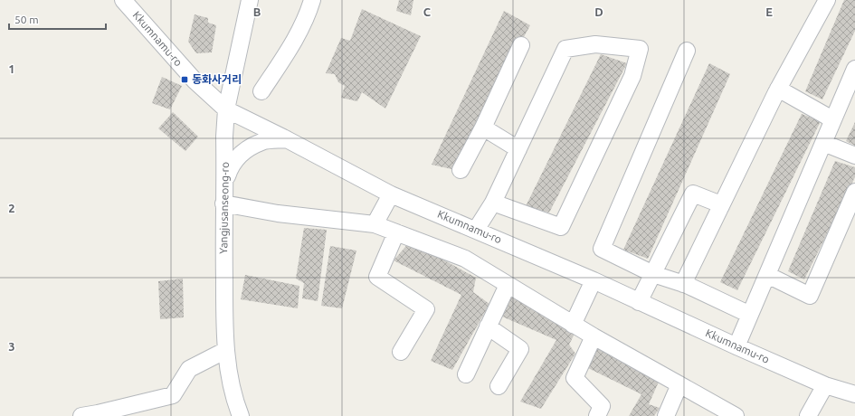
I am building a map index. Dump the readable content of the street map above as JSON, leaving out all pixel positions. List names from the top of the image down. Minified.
{"streets":{"street":["Kkumnamu-ro","Yangjusanseong-ro"]},"crossings":[["Kkumnamu-ro","Yangjusanseong-ro"]],"places":{"transit":["동화사거리"]},"scale_bar":"50 m","grid":{"columns":["B","C","D","E"],"rows":["1","2","3"]}}
